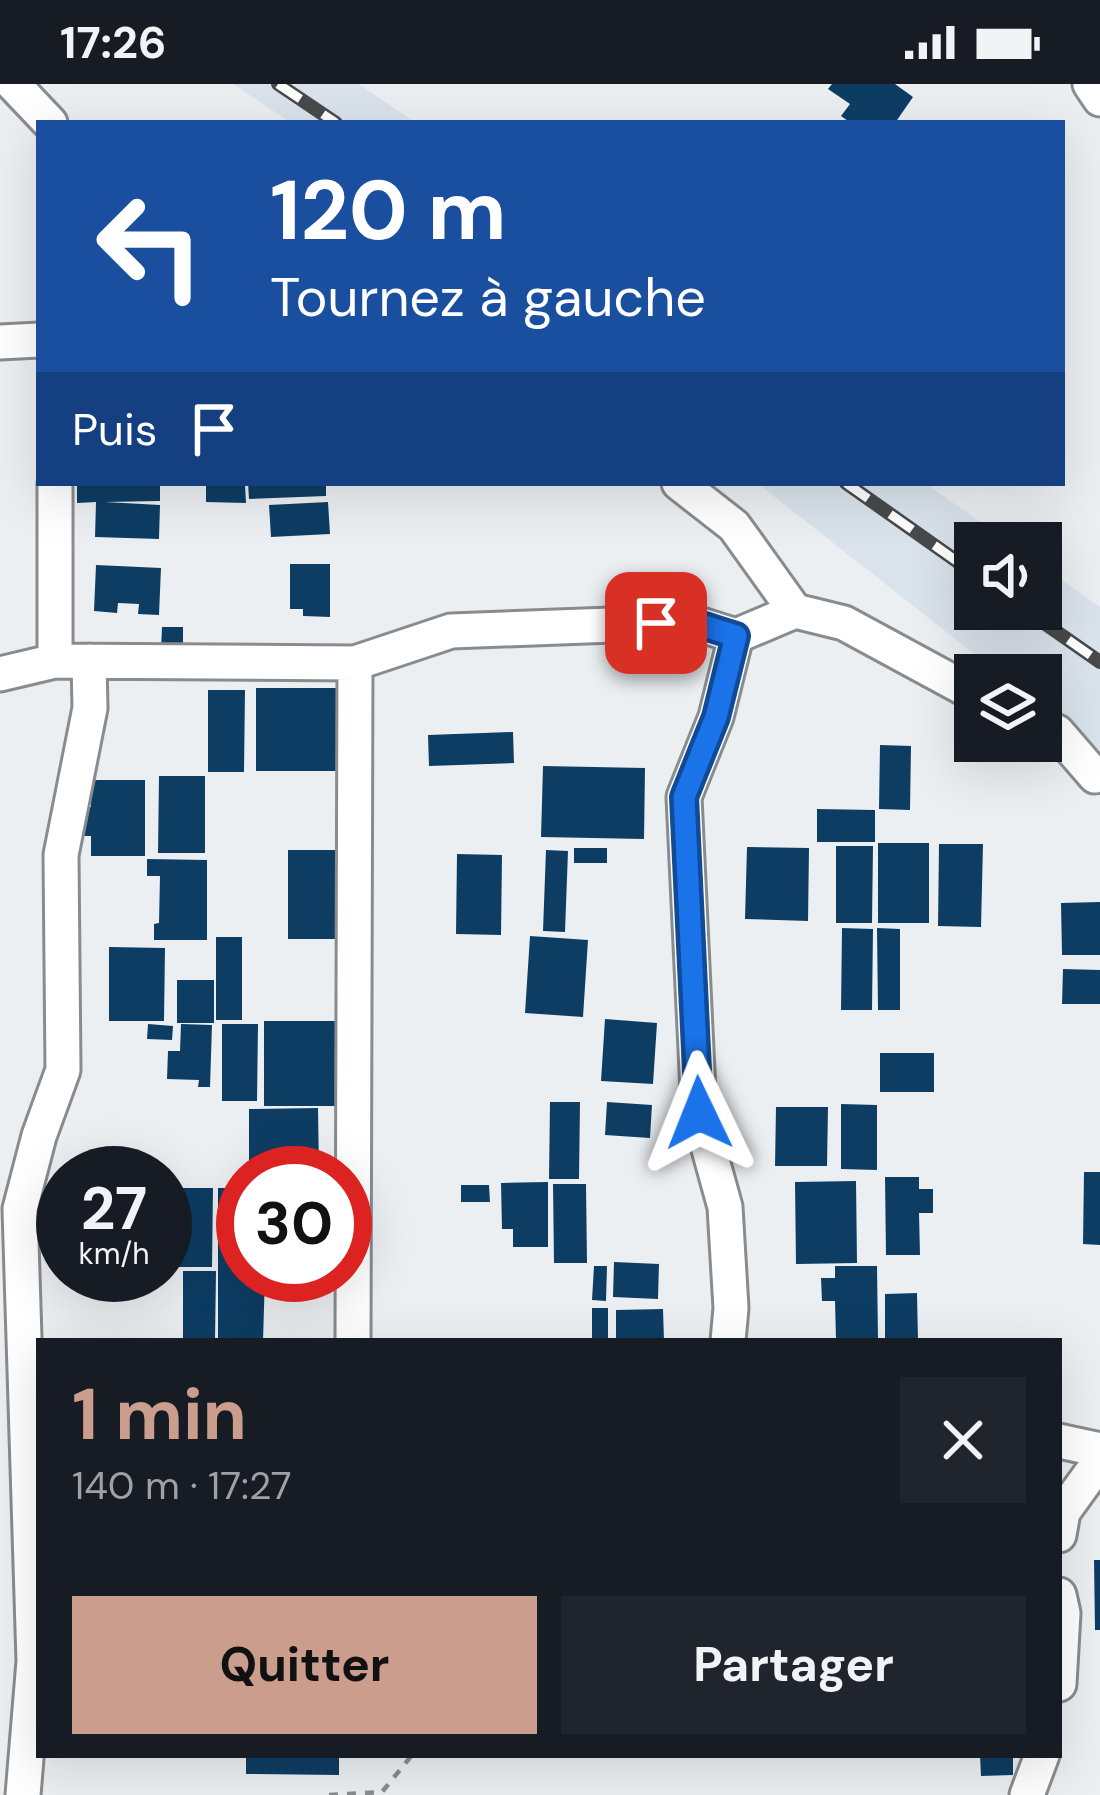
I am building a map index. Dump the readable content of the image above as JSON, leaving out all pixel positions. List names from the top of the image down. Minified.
{"page":{"status":"17:26","turn":["120 m","Tournez à gauche"],"then":"Puis","speed":"27 km/h","limit":"30","heading":["1 min","140 m · 17:27"],"buttons":["Quitter","Partager"]}}
